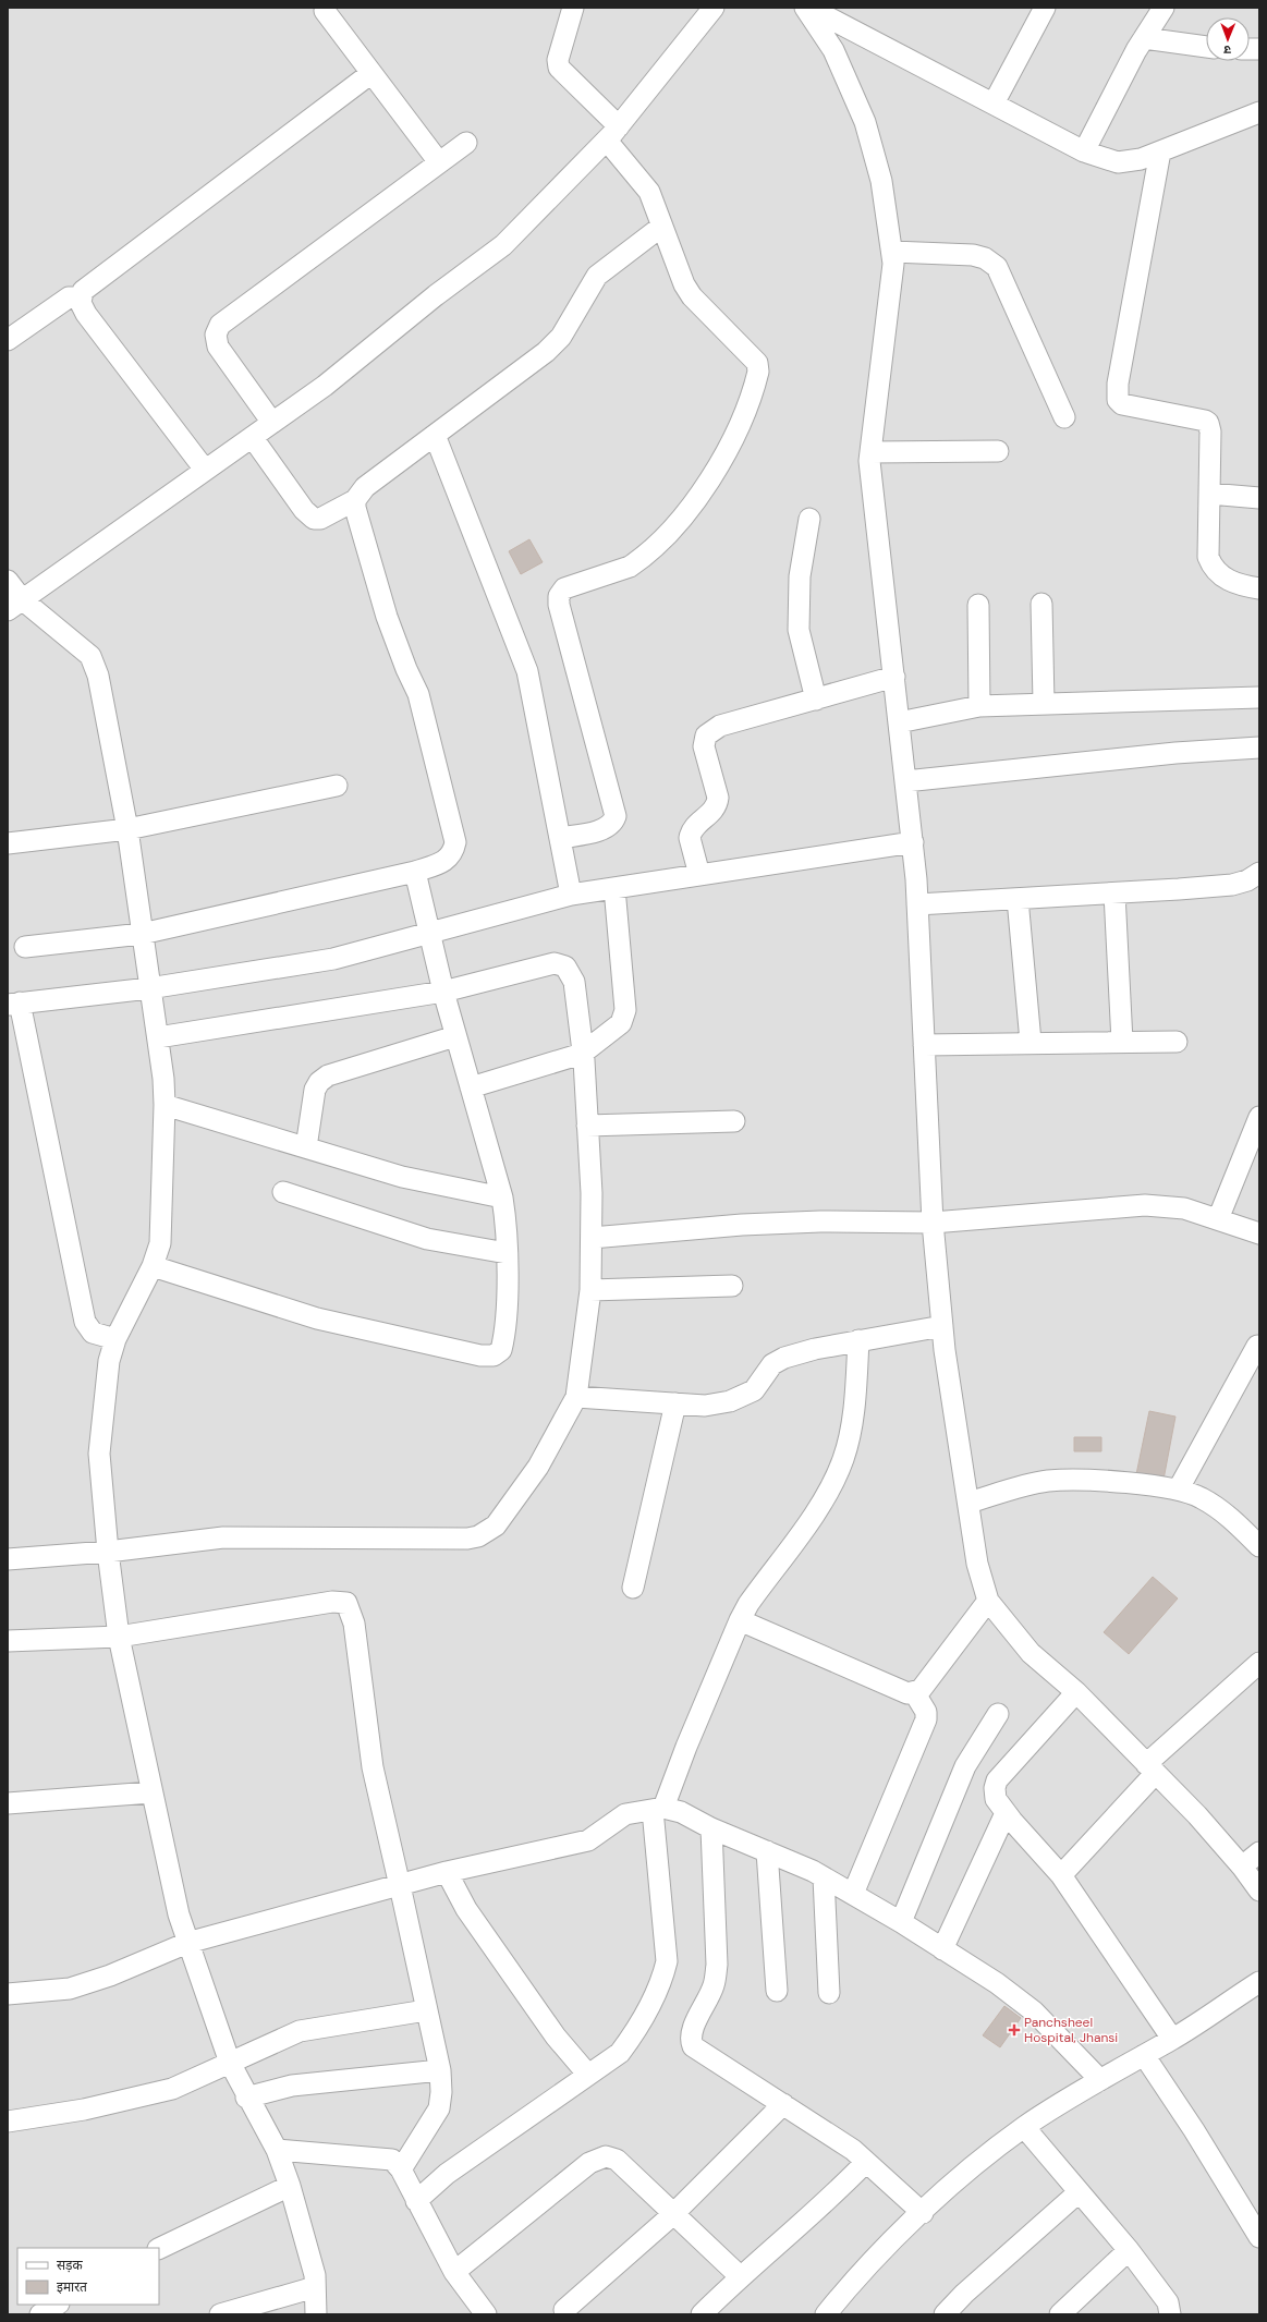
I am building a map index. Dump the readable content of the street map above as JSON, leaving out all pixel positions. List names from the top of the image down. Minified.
{"places":{"health":["Panchsheel Hospital, Jhansi"]},"legend":["सड़क","इमारत"],"north":"bottom"}
